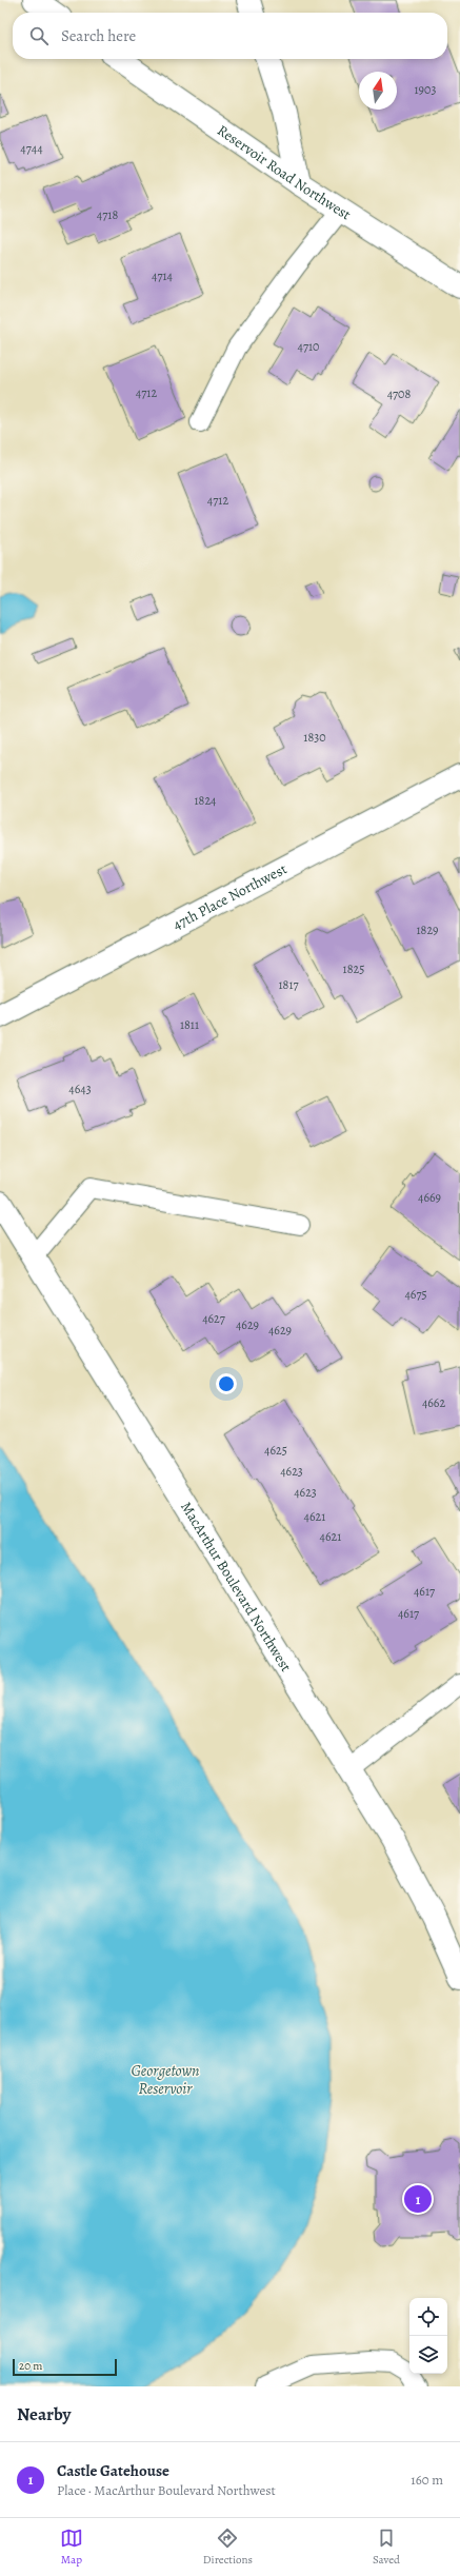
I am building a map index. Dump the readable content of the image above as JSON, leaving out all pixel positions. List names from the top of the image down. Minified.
{"streets":{"main road":["Reservoir Road Northwest","47th Place Northwest","MacArthur Boulevard Northwest"]},"water":["Georgetown Reservoir"],"house_numbers":["1903","4744","4718","4714","4710","4712","4708","4712","1830","1824","1829","1825","1817","1811","4643","4669","4675","4627","4629","4629","4662","4625","4623","4623","4621","4621","4617","4617"],"scale_bar":"20 m","north":"top","page":{"search":"Search here","pins":"1","scale":"20 m","heading":"Nearby","list":[{"mark":"1","name":"Castle Gatehouse","note":"Place · MacArthur Boulevard Northwest","value":"160 m"}],"nav":["Map","Directions","Saved"]}}
